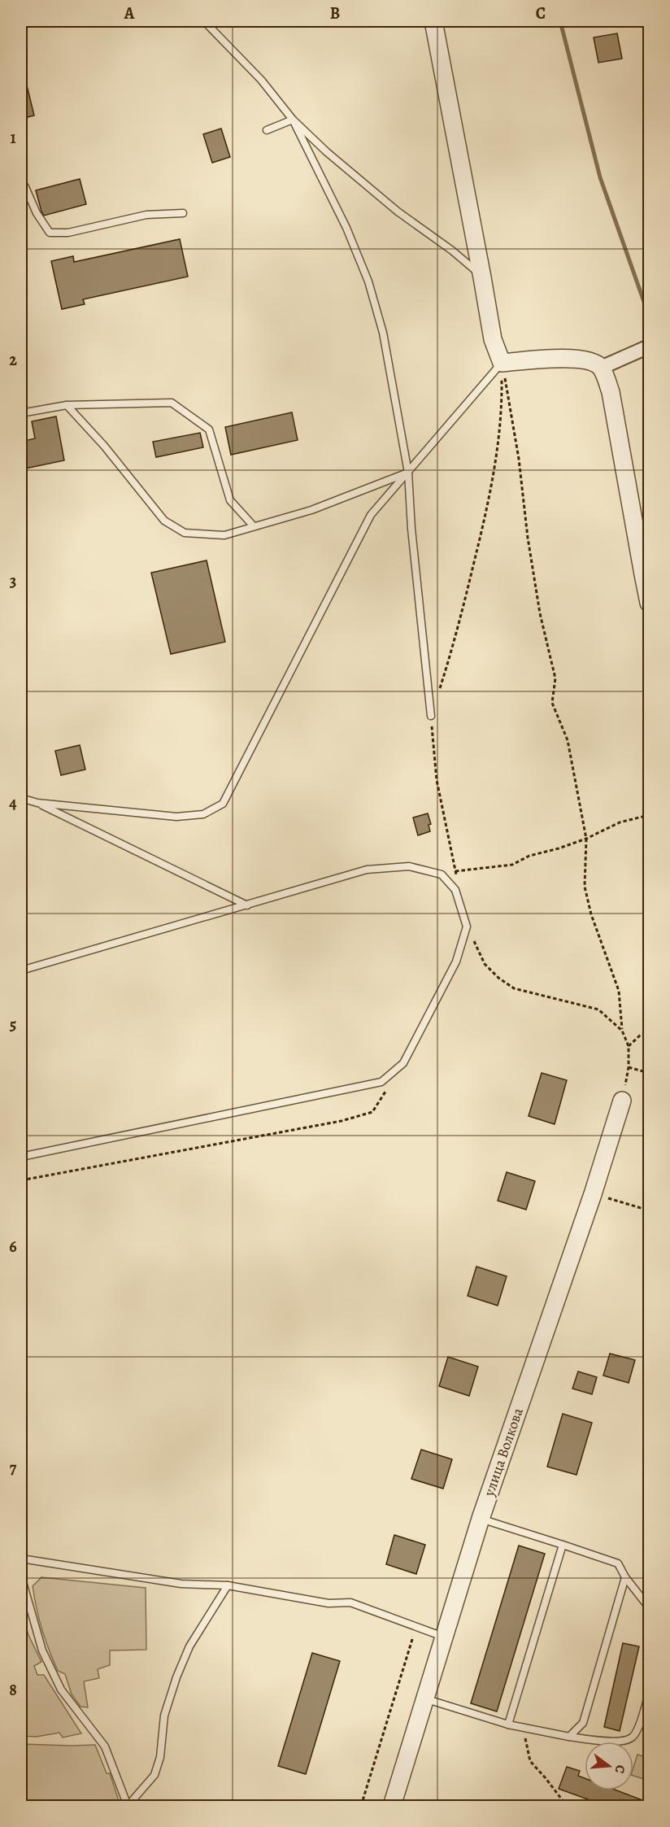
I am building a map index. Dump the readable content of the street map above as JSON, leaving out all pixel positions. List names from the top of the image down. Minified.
{"streets":{"street":["улица Волкова"]},"north":"right","grid":{"columns":["A","B","C"],"rows":["1","2","3","4","5","6","7","8"]}}
